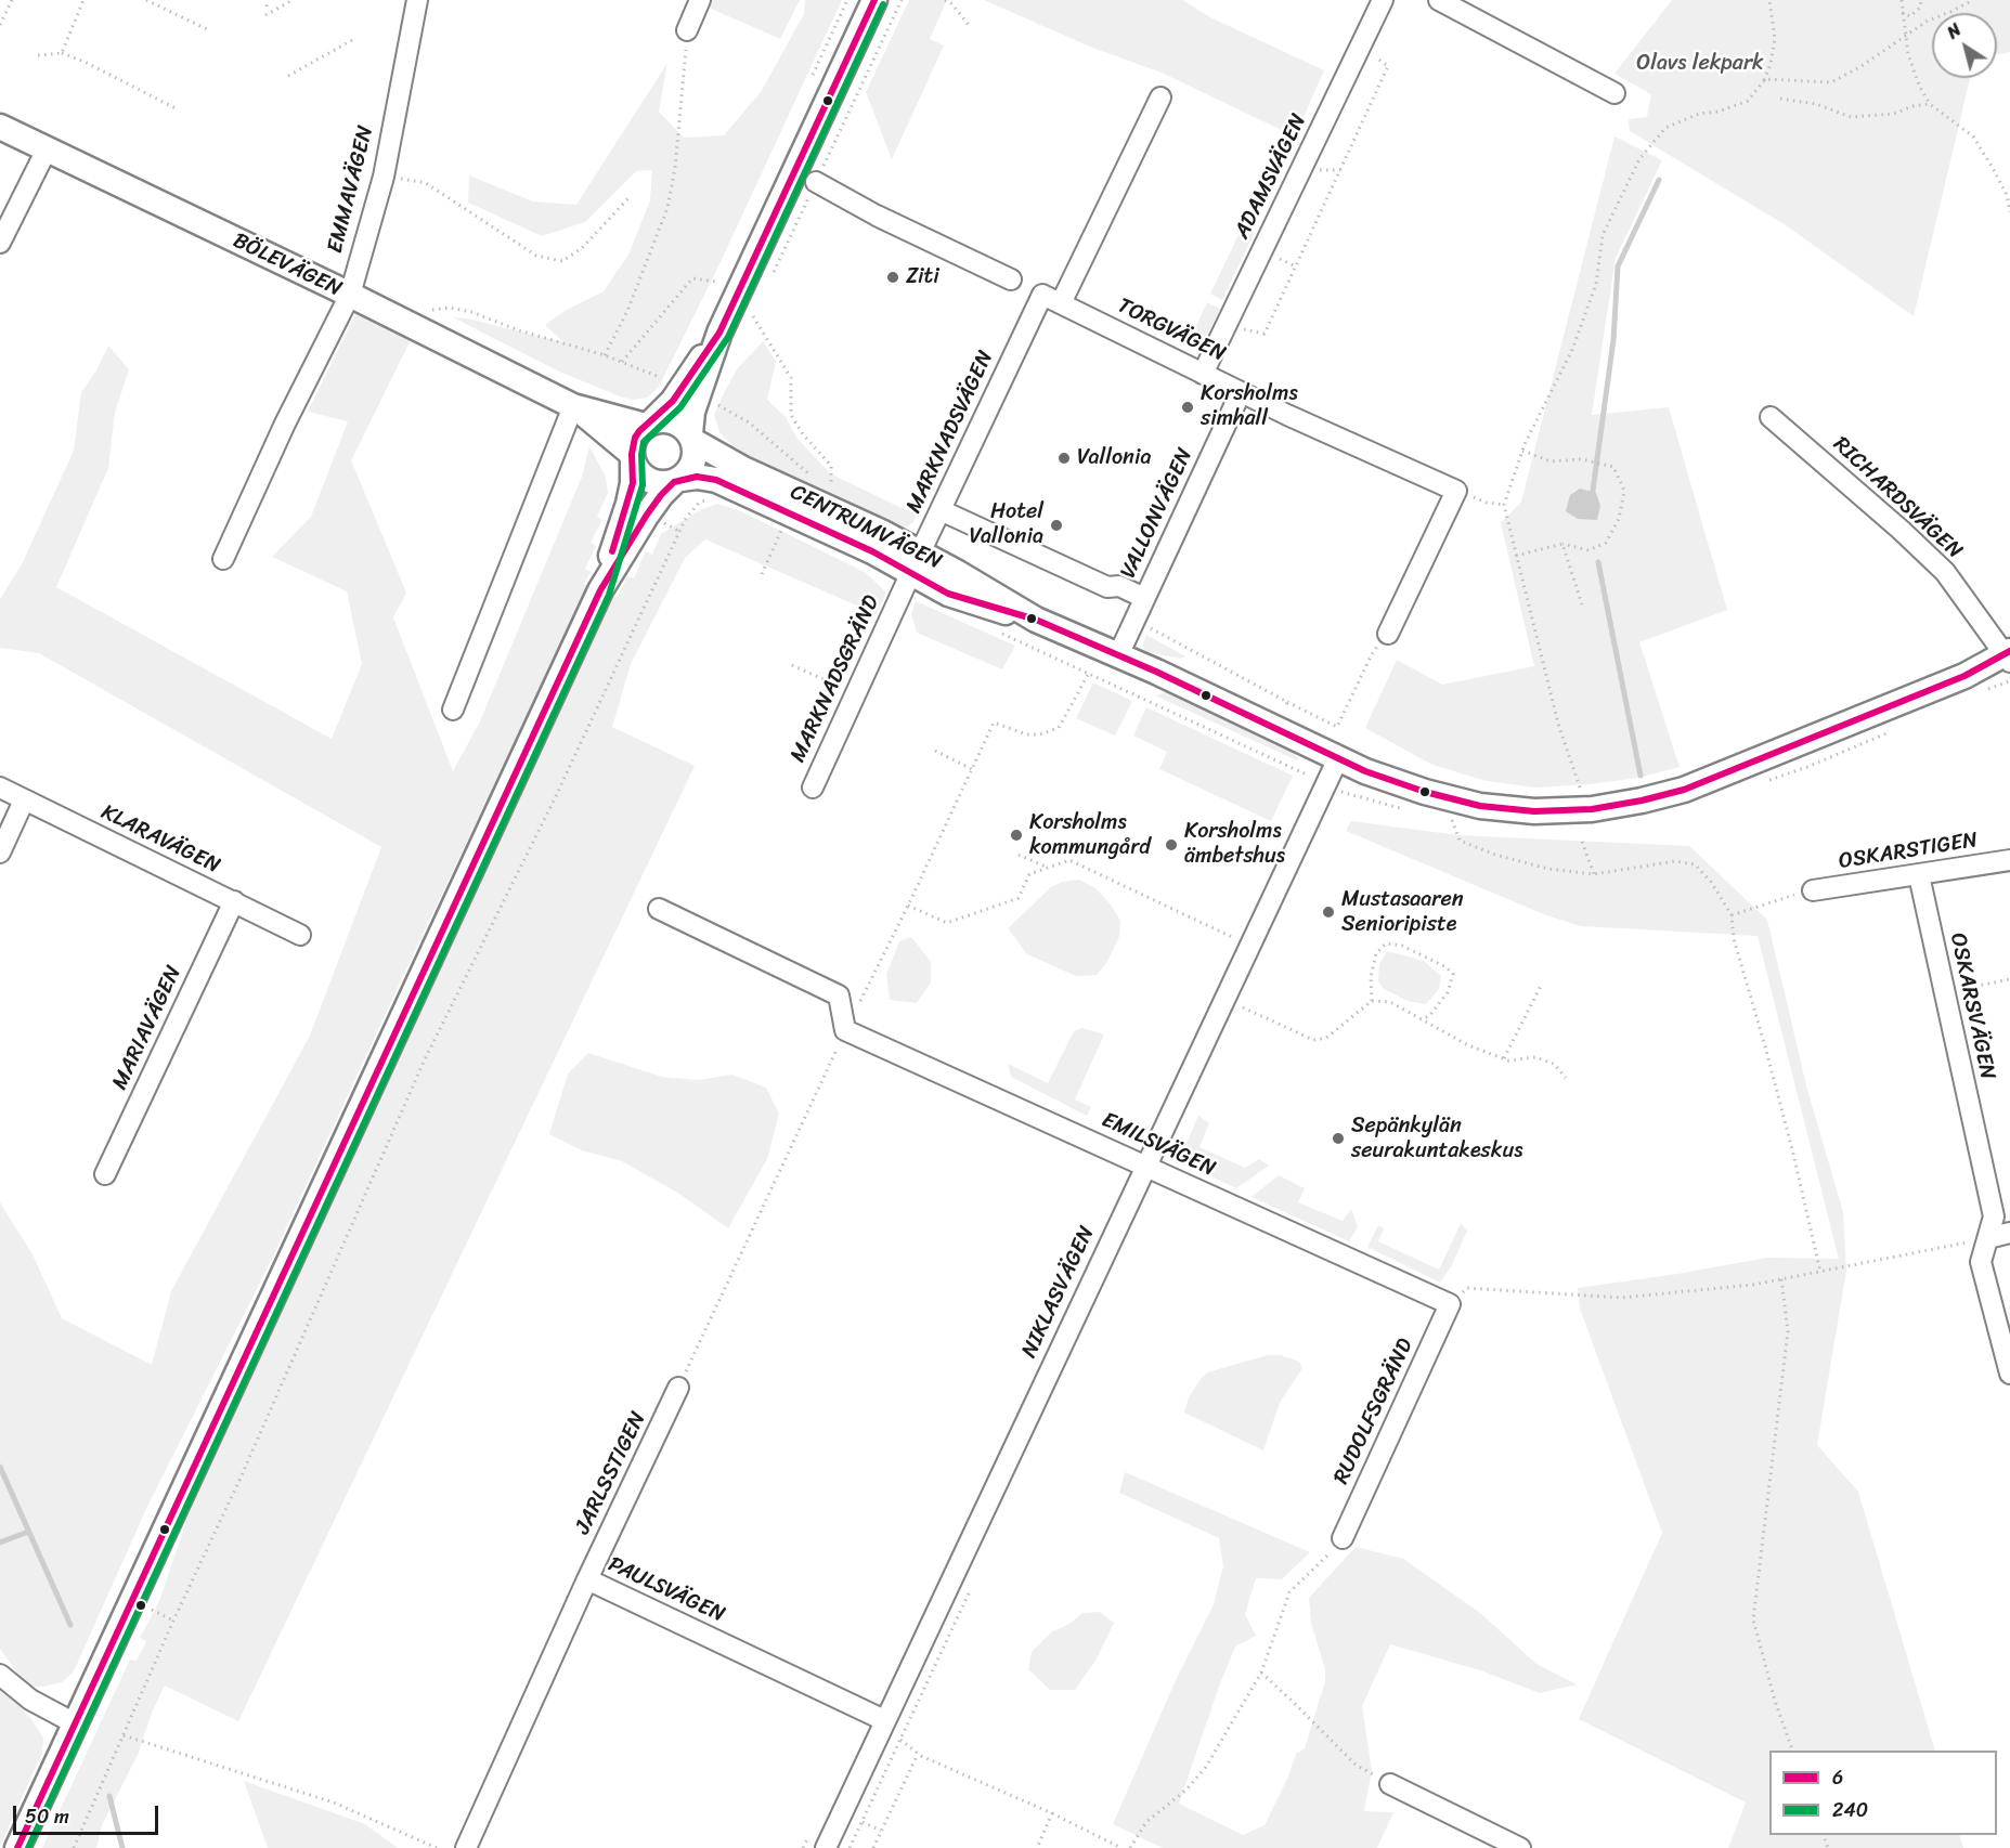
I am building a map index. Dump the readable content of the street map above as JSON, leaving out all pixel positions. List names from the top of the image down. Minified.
{"streets":{"main road":["BÖLEVÄGEN","CENTRUMVÄGEN"],"street":["ADAMSVÄGEN","EMMAVÄGEN","TORGVÄGEN","MARKNADSVÄGEN","RICHARDSVÄGEN","VALLONVÄGEN","MARKNADSGRÄND","KLARAVÄGEN","OSKARSTIGEN","OSKARSVÄGEN","MARIAVÄGEN","EMILSVÄGEN","NIKLASVÄGEN","RUDOLFSGRÄND","JARLSSTIGEN","PAULSVÄGEN"]},"crossings":[["ADAMSVÄGEN","TORGVÄGEN"],["EMMAVÄGEN","BÖLEVÄGEN"],["BÖLEVÄGEN","CENTRUMVÄGEN"],["TORGVÄGEN","MARKNADSVÄGEN"],["TORGVÄGEN","VALLONVÄGEN"],["MARKNADSVÄGEN","CENTRUMVÄGEN"],["MARKNADSVÄGEN","MARKNADSGRÄND"],["RICHARDSVÄGEN","CENTRUMVÄGEN"],["VALLONVÄGEN","CENTRUMVÄGEN"],["CENTRUMVÄGEN","MARKNADSGRÄND"],["CENTRUMVÄGEN","NIKLASVÄGEN"],["KLARAVÄGEN","MARIAVÄGEN"],["OSKARSTIGEN","OSKARSVÄGEN"],["EMILSVÄGEN","NIKLASVÄGEN"],["EMILSVÄGEN","RUDOLFSGRÄND"],["NIKLASVÄGEN","PAULSVÄGEN"],["JARLSSTIGEN","PAULSVÄGEN"]],"parks":["Olavs lekpark"],"places":["Ziti","Korsholms simhall","Vallonia","Hotel Vallonia","Korsholms kommungård","Korsholms ämbetshus","Mustasaaren Senioripiste","Sepänkylän seurakuntakeskus"],"lines":["transit line 6","transit line 240"],"legend":["6","240"],"scale_bar":"50 m","north":"top left"}
